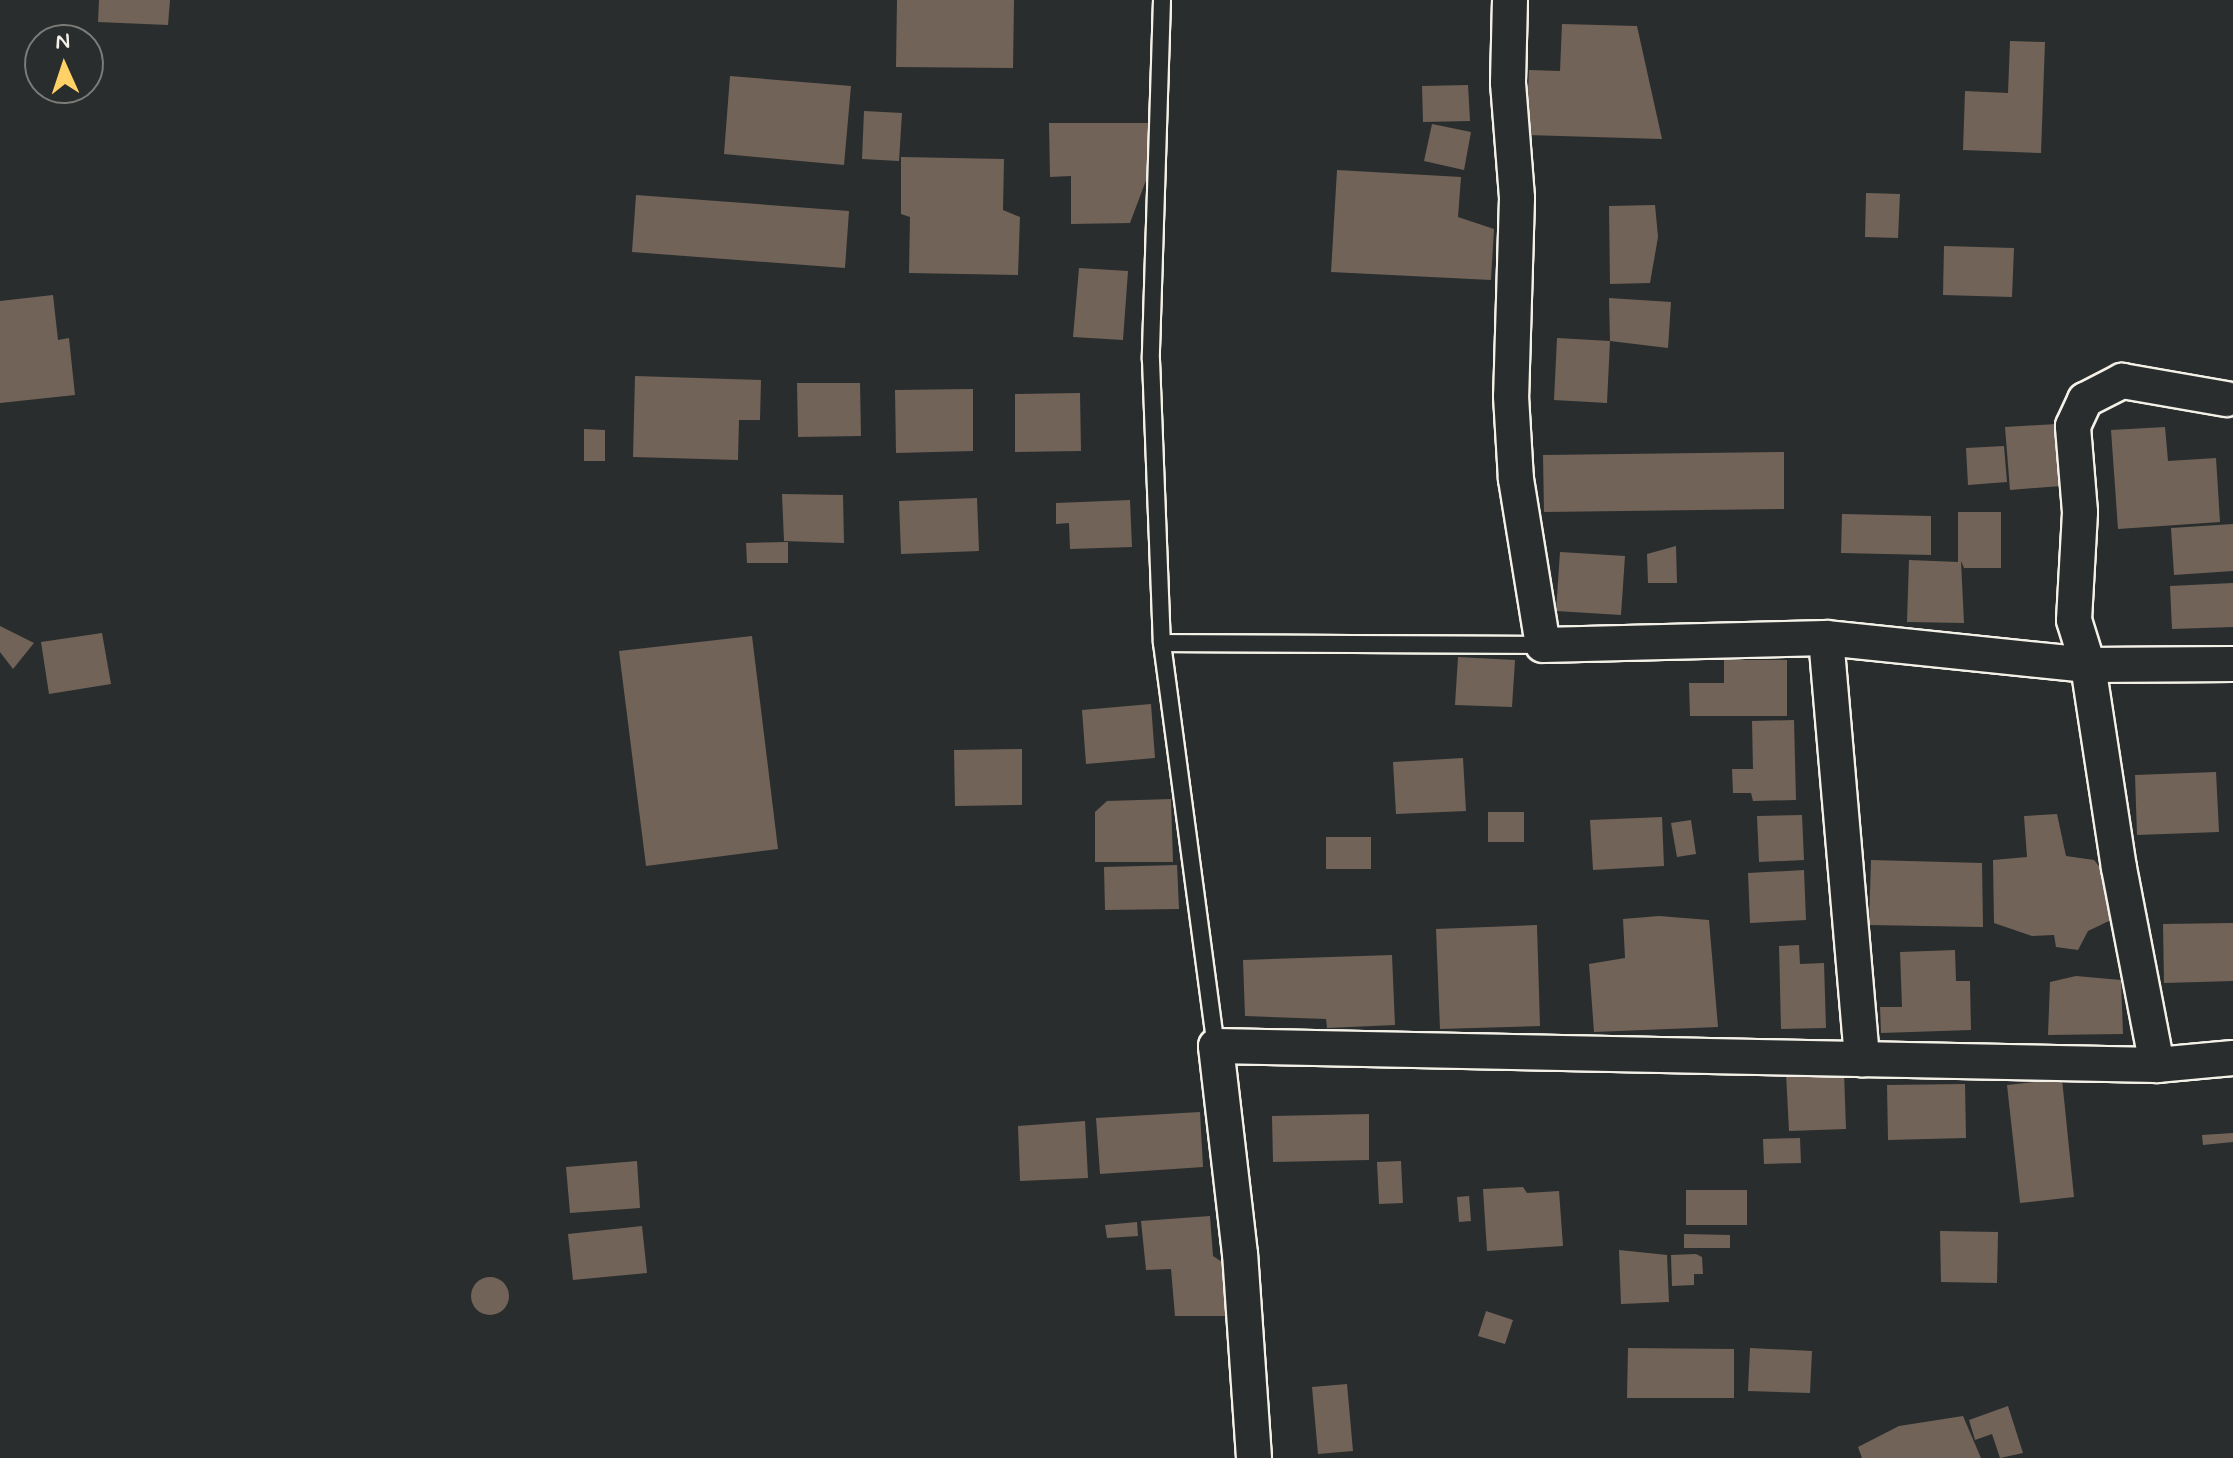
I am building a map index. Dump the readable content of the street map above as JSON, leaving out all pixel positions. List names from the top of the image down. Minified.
{"north":"top"}
